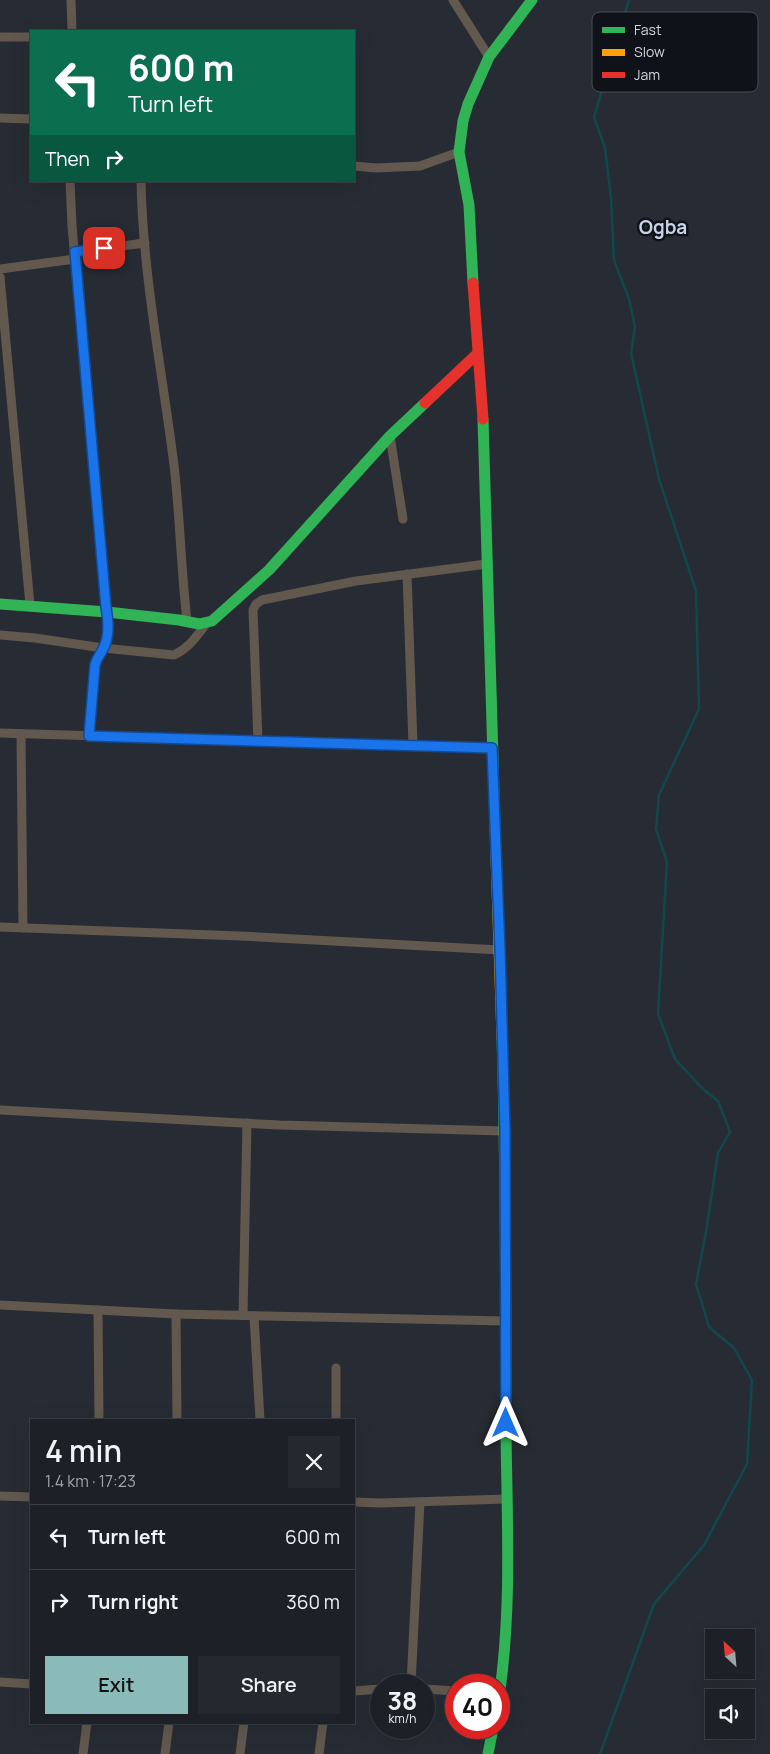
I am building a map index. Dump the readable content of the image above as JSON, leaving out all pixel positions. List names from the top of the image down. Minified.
{"districts":["Ogba"],"legend":["Fast","Slow","Jam"],"north":"top left","page":{"turn":["600 m","Turn left"],"then":"Then","heading":["4 min","1.4 km · 17:23"],"list":[{"name":"Turn left","value":"600 m"},{"name":"Turn right","value":"360 m"}],"buttons":["Exit","Share"],"speed":"38 km/h","limit":"40"}}
